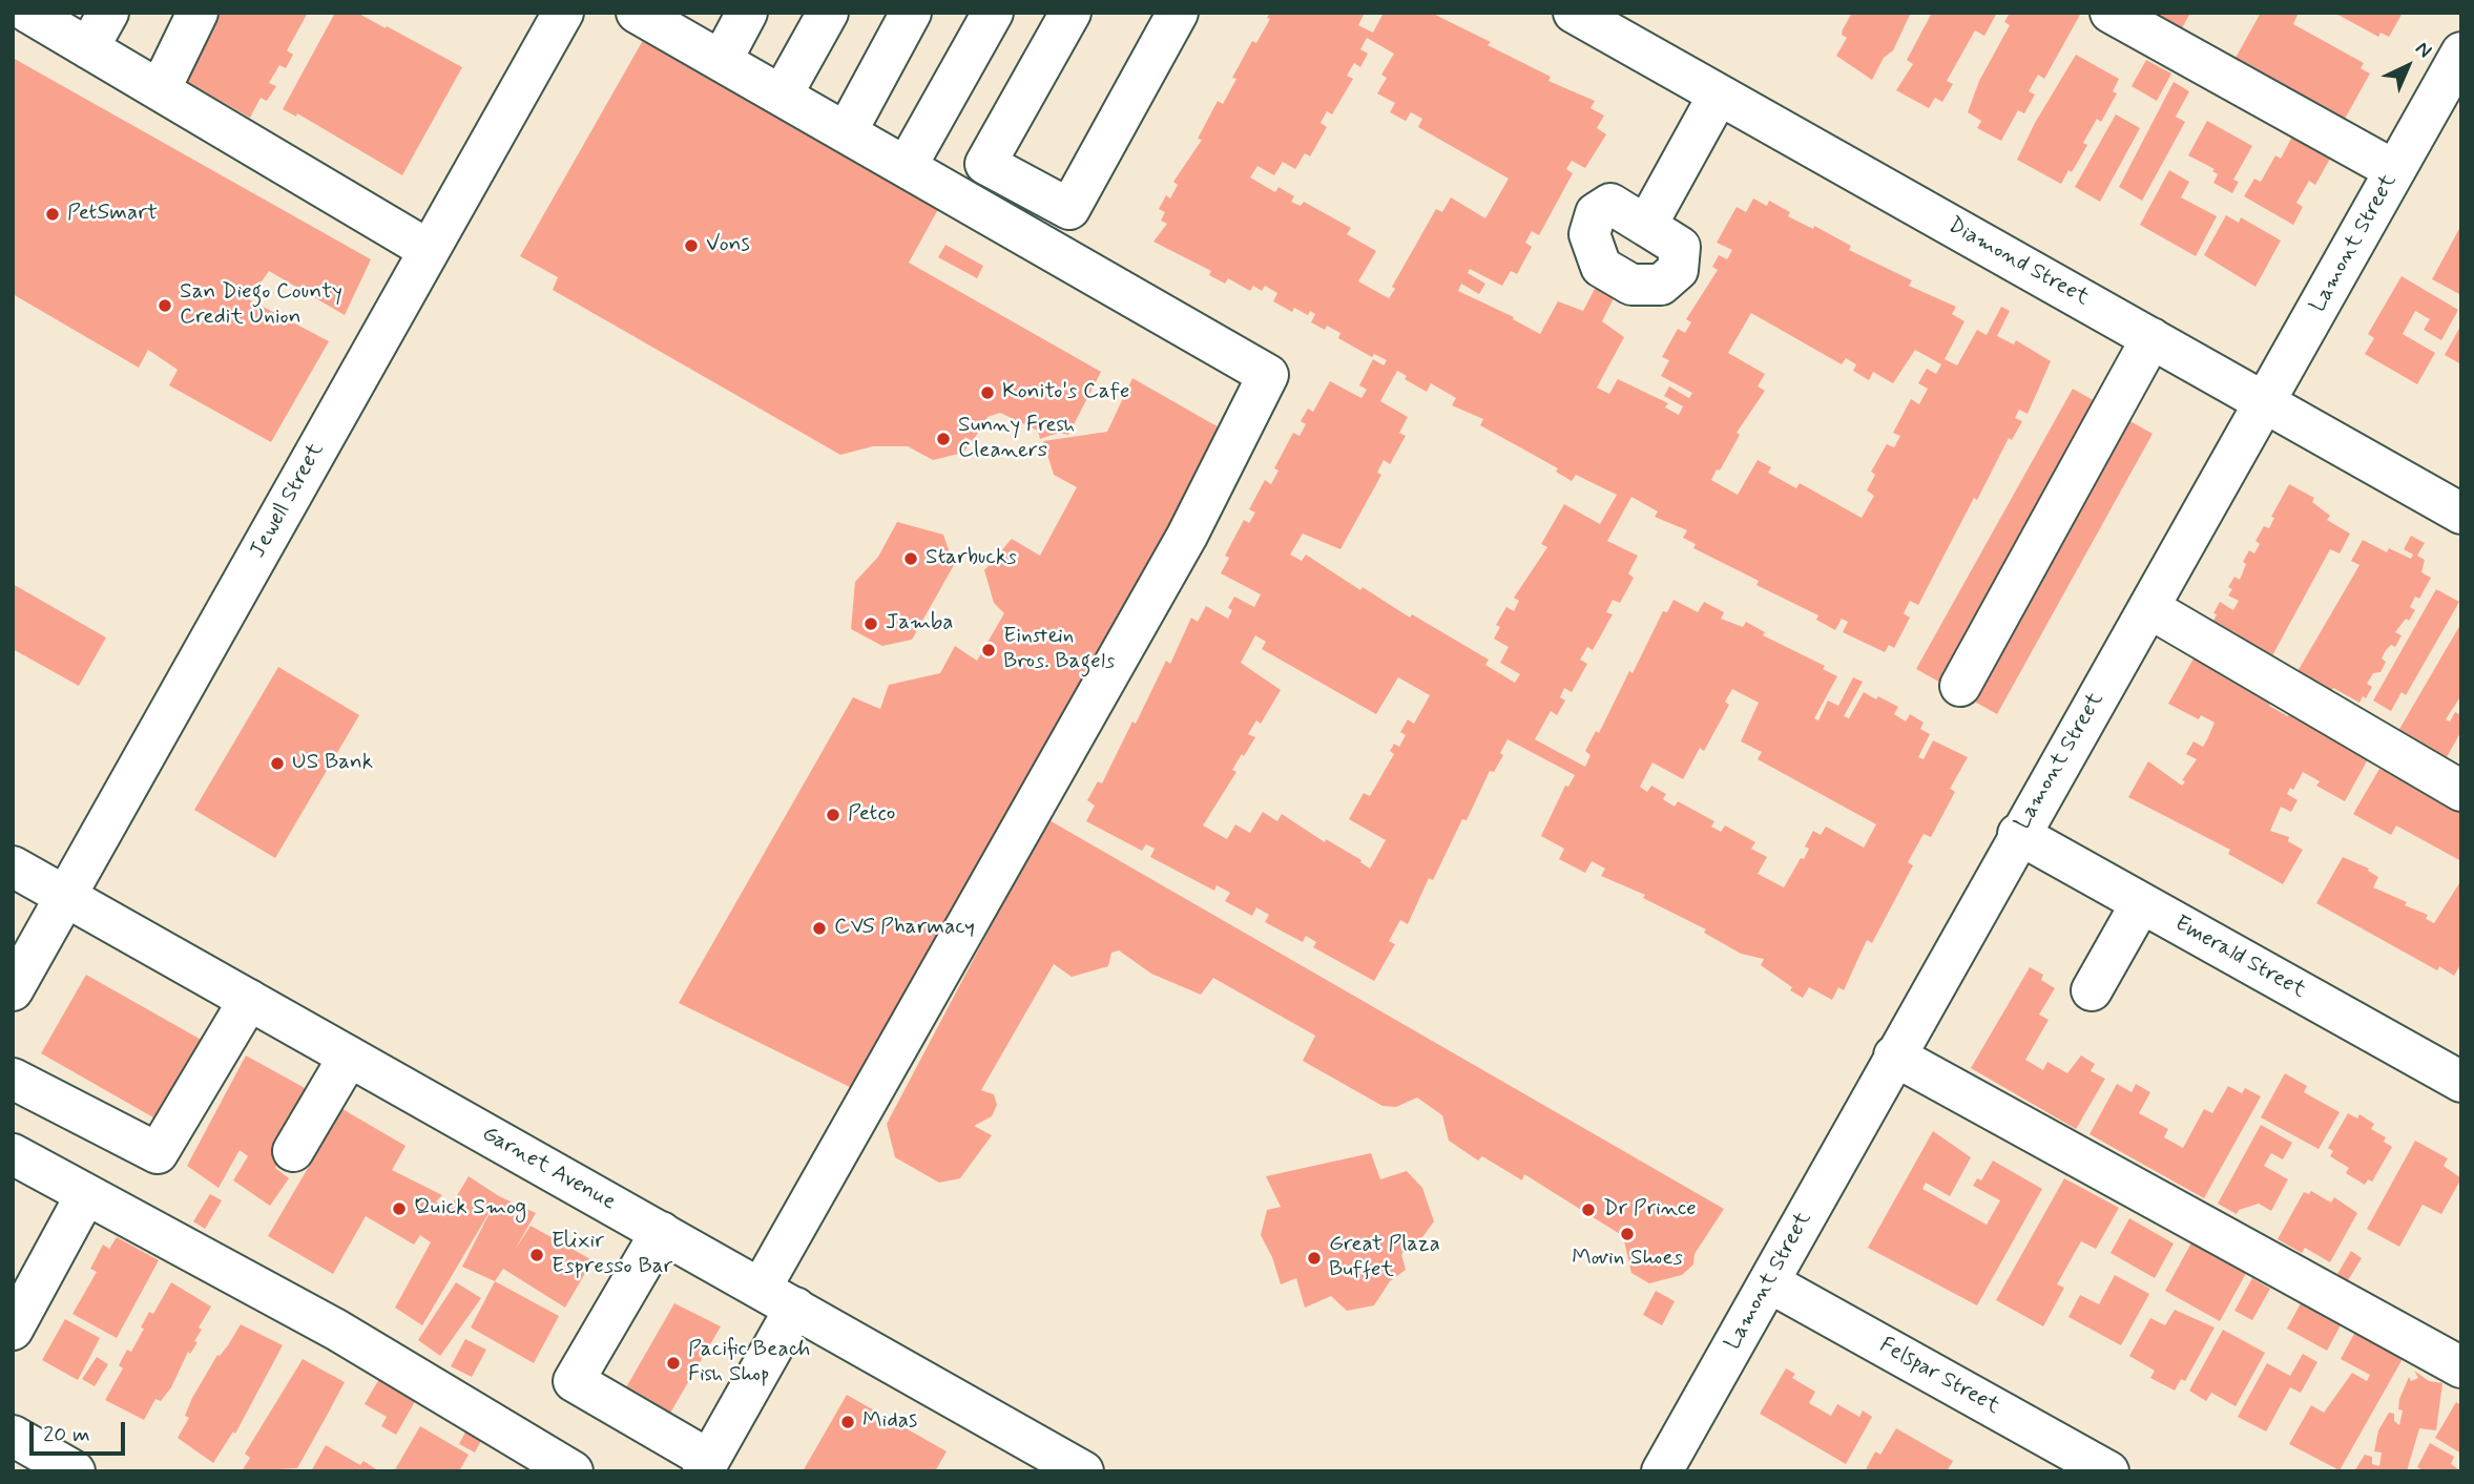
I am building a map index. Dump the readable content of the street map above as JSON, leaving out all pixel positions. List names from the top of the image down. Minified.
{"streets":{"street":["Lamont Street","Diamond Street","Jewell Street","Emerald Street","Garnet Avenue","Felspar Street"]},"crossings":[["Lamont Street","Diamond Street"],["Lamont Street","Emerald Street"],["Lamont Street","Felspar Street"],["Jewell Street","Garnet Avenue"]],"places":["PetSmart","Vons","San Diego County Credit Union","Konito's Cafe","Sunny Fresh Cleaners","Starbucks","Jamba","Einstein Bros. Bagels","US Bank","Petco","CVS Pharmacy","Quick Smog","Dr Prince","Movin Shoes","Elixir Espresso Bar","Great Plaza Buffet","Pacific Beach Fish Shop","Midas"],"scale_bar":"20 m","north":"top right"}
